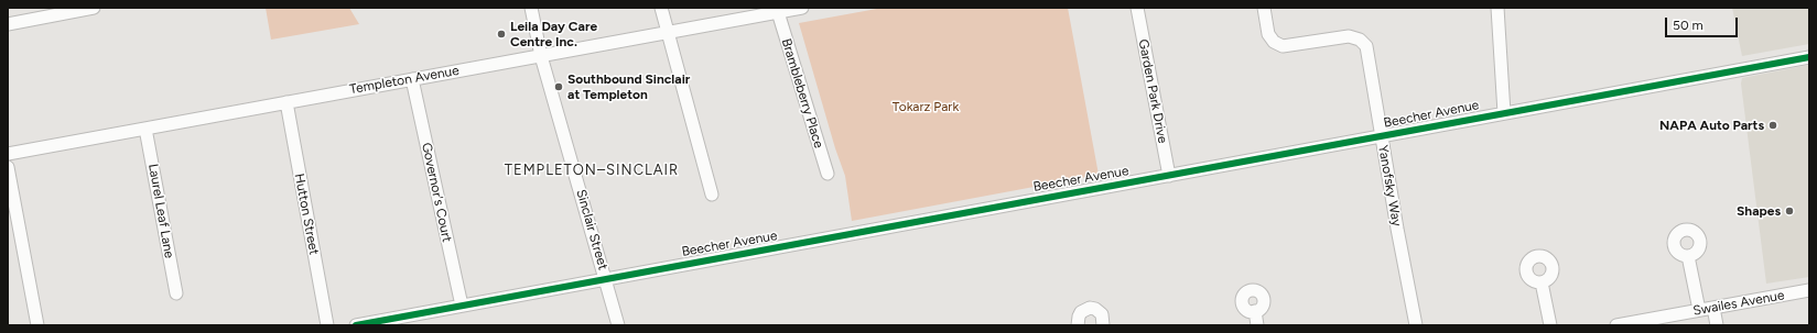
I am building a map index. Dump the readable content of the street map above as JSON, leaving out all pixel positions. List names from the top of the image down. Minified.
{"streets":{"street":["Templeton Avenue","Garden Park Drive","Brambleberry Place","Beecher Avenue","Yanofsky Way","Governor's Court","Laurel Leaf Lane","Hutton Street","Sinclair Street","Swailes Avenue"]},"crossings":[["Templeton Avenue","Brambleberry Place"],["Templeton Avenue","Governor's Court"],["Templeton Avenue","Laurel Leaf Lane"],["Templeton Avenue","Hutton Street"],["Templeton Avenue","Sinclair Street"],["Garden Park Drive","Beecher Avenue"],["Beecher Avenue","Yanofsky Way"],["Beecher Avenue","Governor's Court"],["Beecher Avenue","Sinclair Street"]],"districts":["TEMPLETON–SINCLAIR"],"parks":["Tokarz Park"],"places":["Leila Day Care Centre Inc.","Southbound Sinclair at Templeton","NAPA Auto Parts","Shapes"],"scale_bar":"50 m"}
